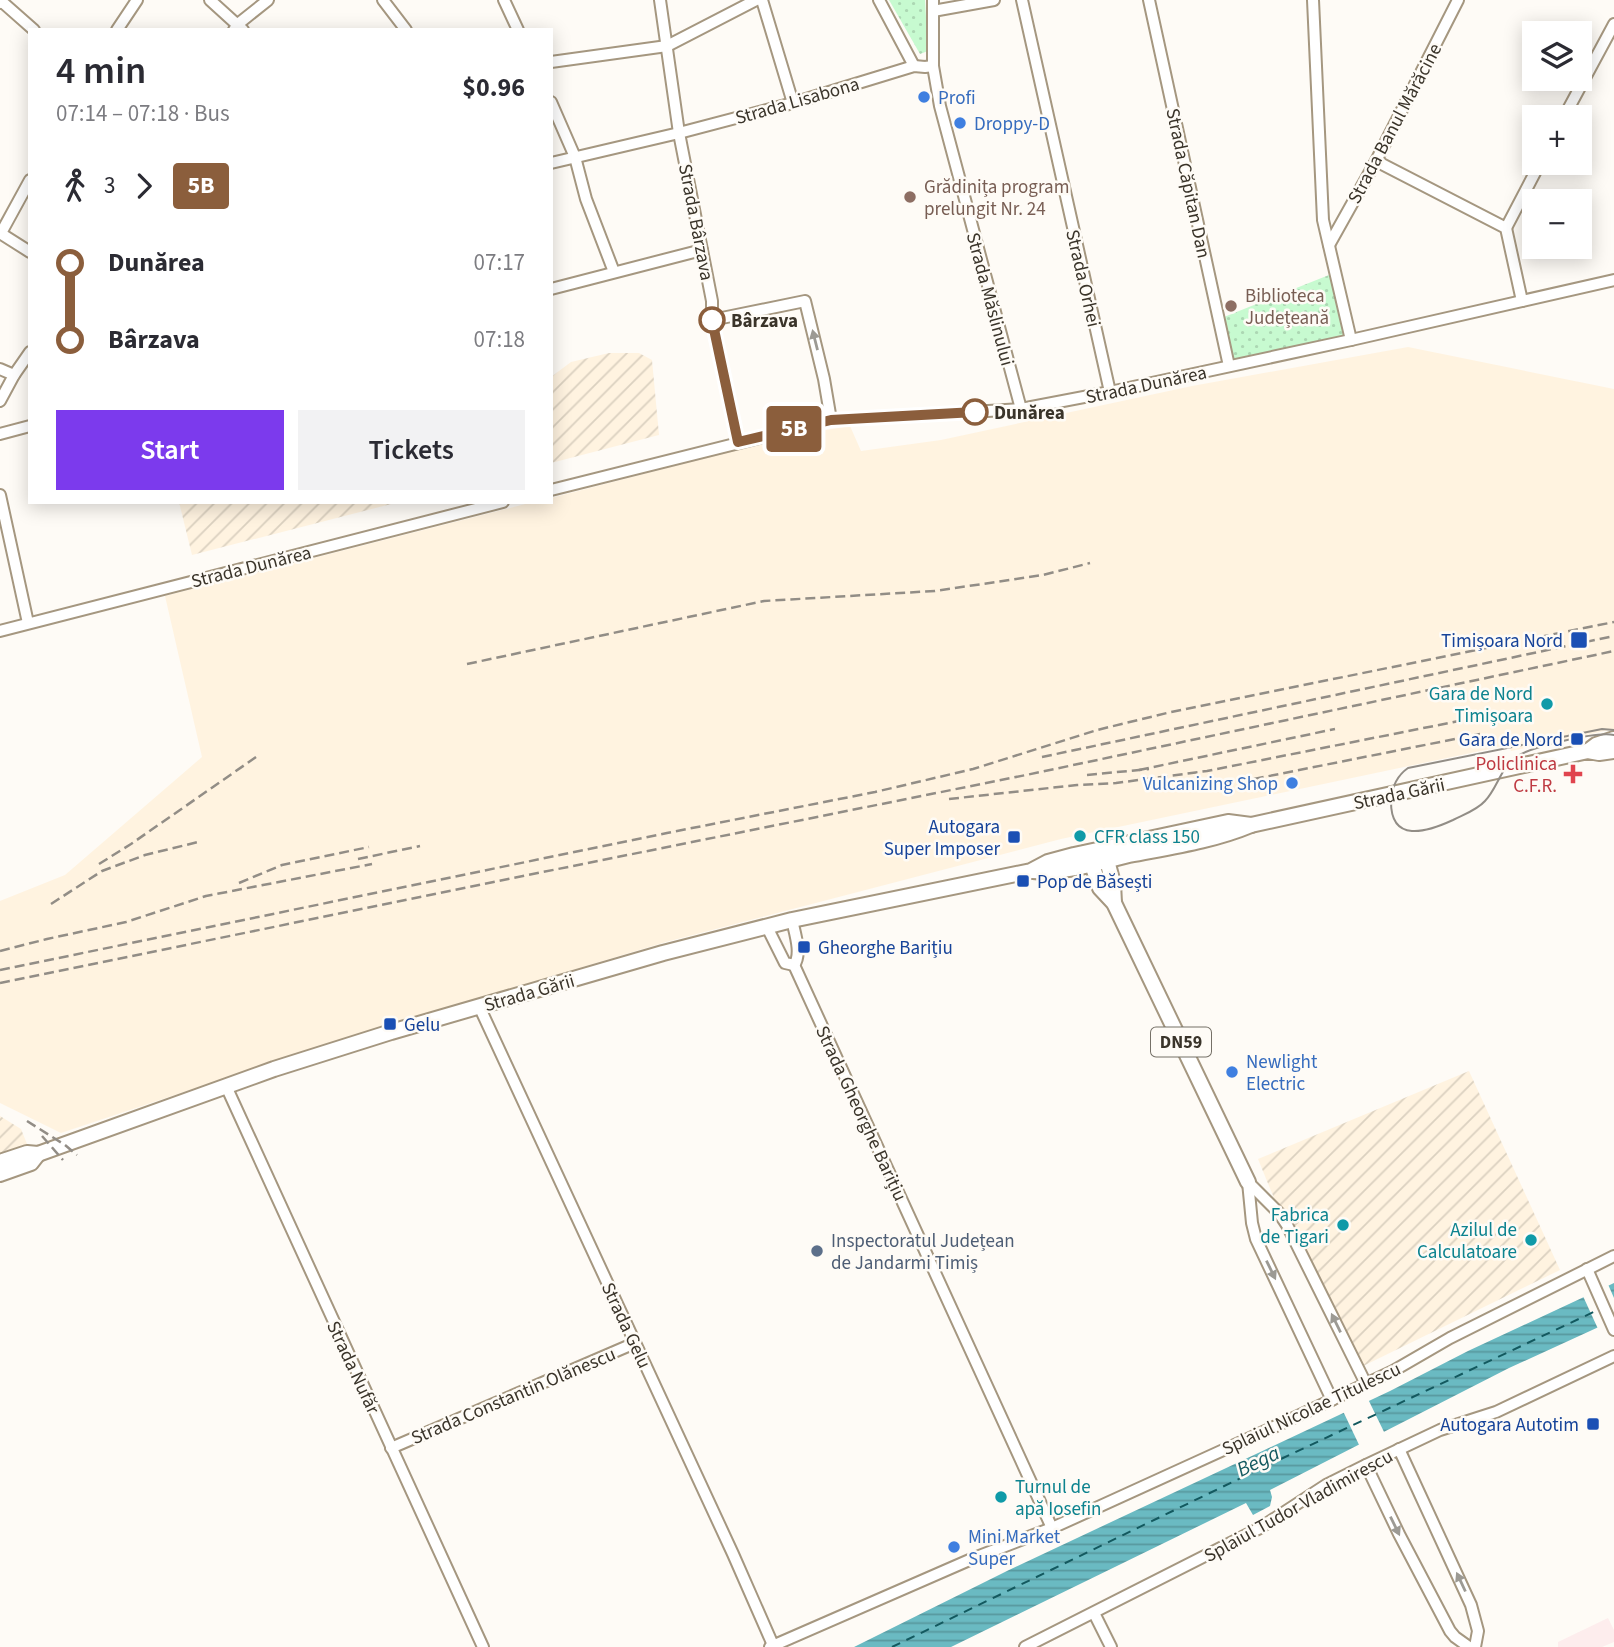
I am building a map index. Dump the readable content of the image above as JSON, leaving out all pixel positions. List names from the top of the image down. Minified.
{"streets":{"main road":["Strada Gării","DN59"],"street":["Strada Lisabona","Strada Banul Mărăcine","Strada Căpitan Dan","Strada Bârzava","Strada Orhei","Strada Măslinului","Strada Dunărea","Strada Gheorghe Barițiu","Strada Gelu","Strada Nufăr","Strada Constantin Olănescu","Splaiul Nicolae Titulescu","Splaiul Tudor Vladimirescu"]},"crossings":[["Strada Lisabona","Strada Bârzava"],["Strada Căpitan Dan","Strada Dunărea"],["Strada Bârzava","Strada Dunărea"],["Strada Orhei","Strada Dunărea"],["Strada Măslinului","Strada Dunărea"],["Strada Gării","DN59"],["Strada Gării","Strada Gheorghe Barițiu"],["Strada Gării","Strada Gelu"],["Strada Gării","Strada Nufăr"],["Strada Gheorghe Barițiu","Splaiul Nicolae Titulescu"],["Strada Gelu","Strada Constantin Olănescu"],["Strada Gelu","Splaiul Nicolae Titulescu"],["Strada Nufăr","Strada Constantin Olănescu"]],"water":["Bega"],"places":{"other":["Profi","Droppy-D","Grădinița program prelungit Nr. 24","Biblioteca Județeană","Bârzava","Dunărea","Gara de Nord Timișoara","Vulcanizing Shop","CFR class 150","Newlight Electric","Fabrica de Tigari","Azilul de Calculatoare","Inspectoratul Județean de Jandarmi Timiș","Turnul de apă Iosefin","Mini Market Super"],"transit":["Timișoara Nord","Gara de Nord","Autogara Super Imposer","Pop de Băsești","Gheorghe Barițiu","Gelu","Autogara Autotim"],"health":["Policlinica C.F.R."]},"lines":["bus line 5B"],"page":{"on_map":"5B","map_buttons":["+","−"],"heading":["4 min","07:14 – 07:18 · Bus","$0.96"],"legs":["3","5B"],"list":[{"name":"Dunărea","value":"07:17"},{"name":"Bârzava","value":"07:18"}],"buttons":["Start","Tickets"]}}
